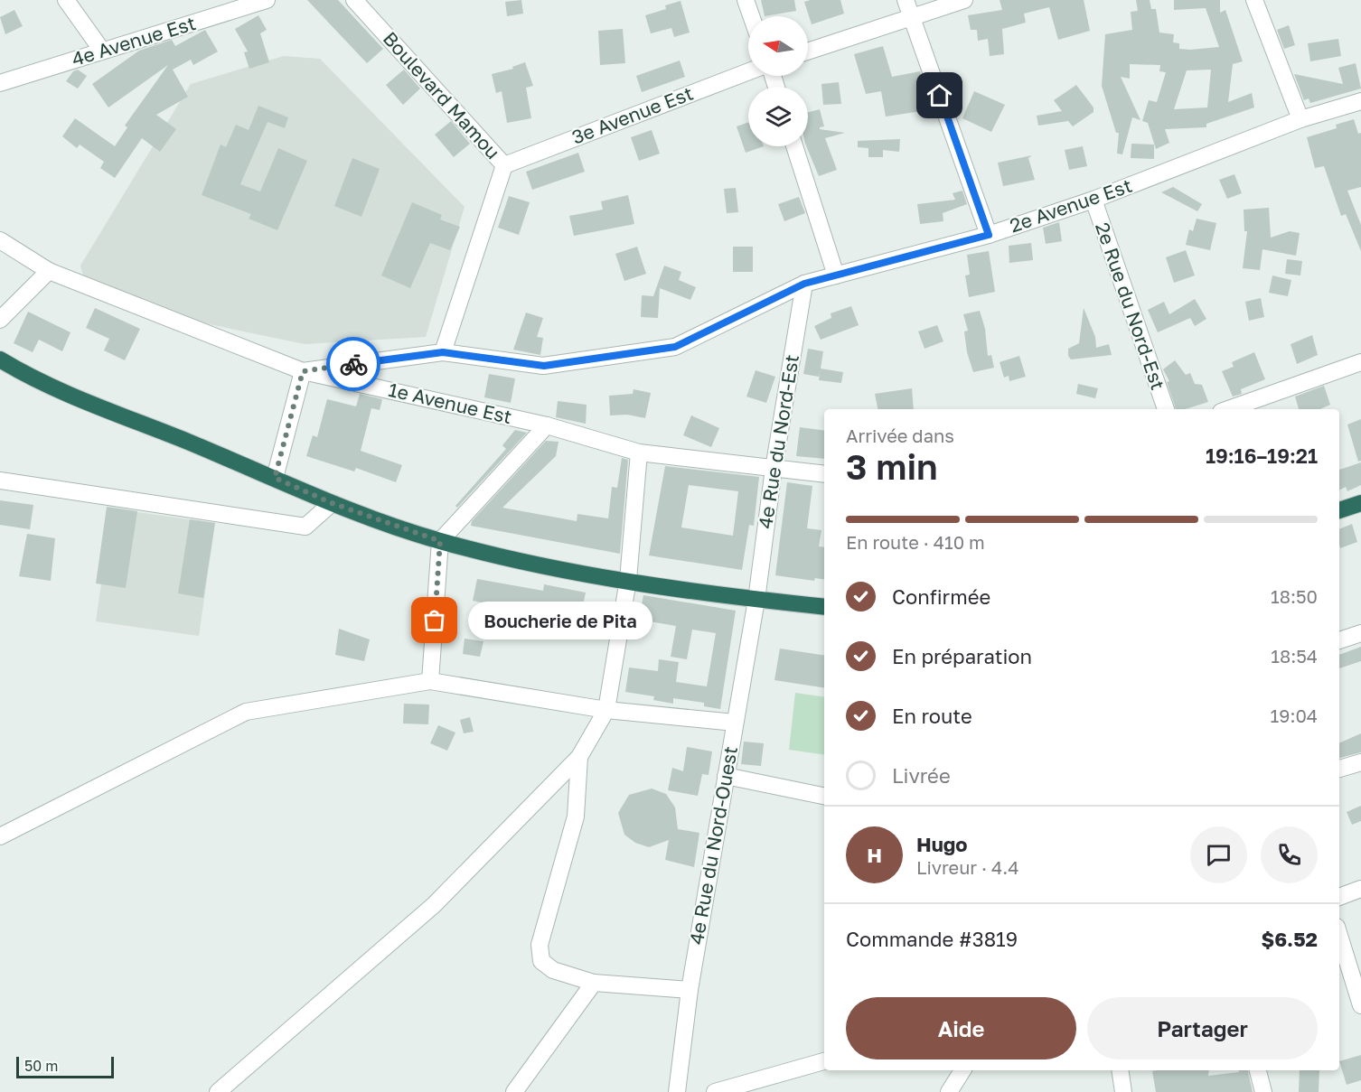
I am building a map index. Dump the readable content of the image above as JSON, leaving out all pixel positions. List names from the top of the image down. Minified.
{"streets":{"street":["4e Avenue Est","Boulevard Mamou","3e Avenue Est","2e Avenue Est","2e Rue du Nord-Est","1e Avenue Est","4e Rue du Nord-Est","4e Rue du Nord-Ouest"]},"crossings":[["Boulevard Mamou","3e Avenue Est"],["Boulevard Mamou","2e Avenue Est"],["2e Avenue Est","2e Rue du Nord-Est"],["2e Avenue Est","1e Avenue Est"],["2e Avenue Est","4e Rue du Nord-Est"],["1e Avenue Est","4e Rue du Nord-Est"],["4e Rue du Nord-Est","4e Rue du Nord-Ouest"]],"places":["Boucherie de Pita"],"scale_bar":"50 m","north":"left","page":{"heading":["3 min","Arrivée dans","19:16–19:21"],"panel":["Hugo","Livreur · 4.4","Commande #3819","$6.52"],"bar":"En route · 410 m","list":[["Confirmée","18:50"],["En préparation","18:54"],["En route","19:04"],"Livrée"],"bubble":"Boucherie de Pita","round":"H","buttons":["Aide","Partager"],"scale":"50 m"}}
